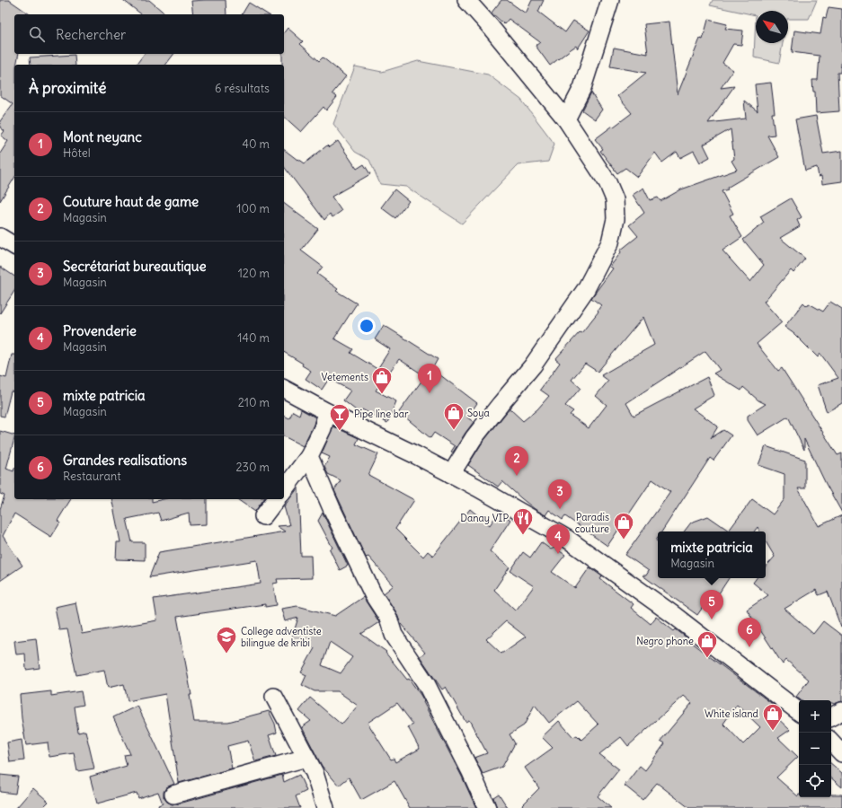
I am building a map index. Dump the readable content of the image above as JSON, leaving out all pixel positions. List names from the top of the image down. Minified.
{"places":{"shop":["Vetements","Soya","Paradis couture","Negro phone","White island"],"bar":["Pipe line bar"],"restaurant":["Danay VIP"],"school or university":["College adventiste bilingue de kribi"]},"north":"top left","page":{"search":"Rechercher","heading":["À proximité","6 résultats"],"list":[{"mark":"1","name":"Mont neyanc","note":"Hôtel","value":"40 m"},{"mark":"2","name":"Couture haut de game","note":"Magasin","value":"100 m"},{"mark":"3","name":"Secrétariat bureautique","note":"Magasin","value":"120 m"},{"mark":"4","name":"Provenderie","note":"Magasin","value":"140 m"},{"mark":"5","name":"mixte patricia","note":"Magasin","value":"210 m"},{"mark":"6","name":"Grandes realisations","note":"Restaurant","value":"230 m"}],"pins":["1","2","3","4","5","6"],"popup":["mixte patricia","Magasin"],"map_buttons":["+","−"]}}
